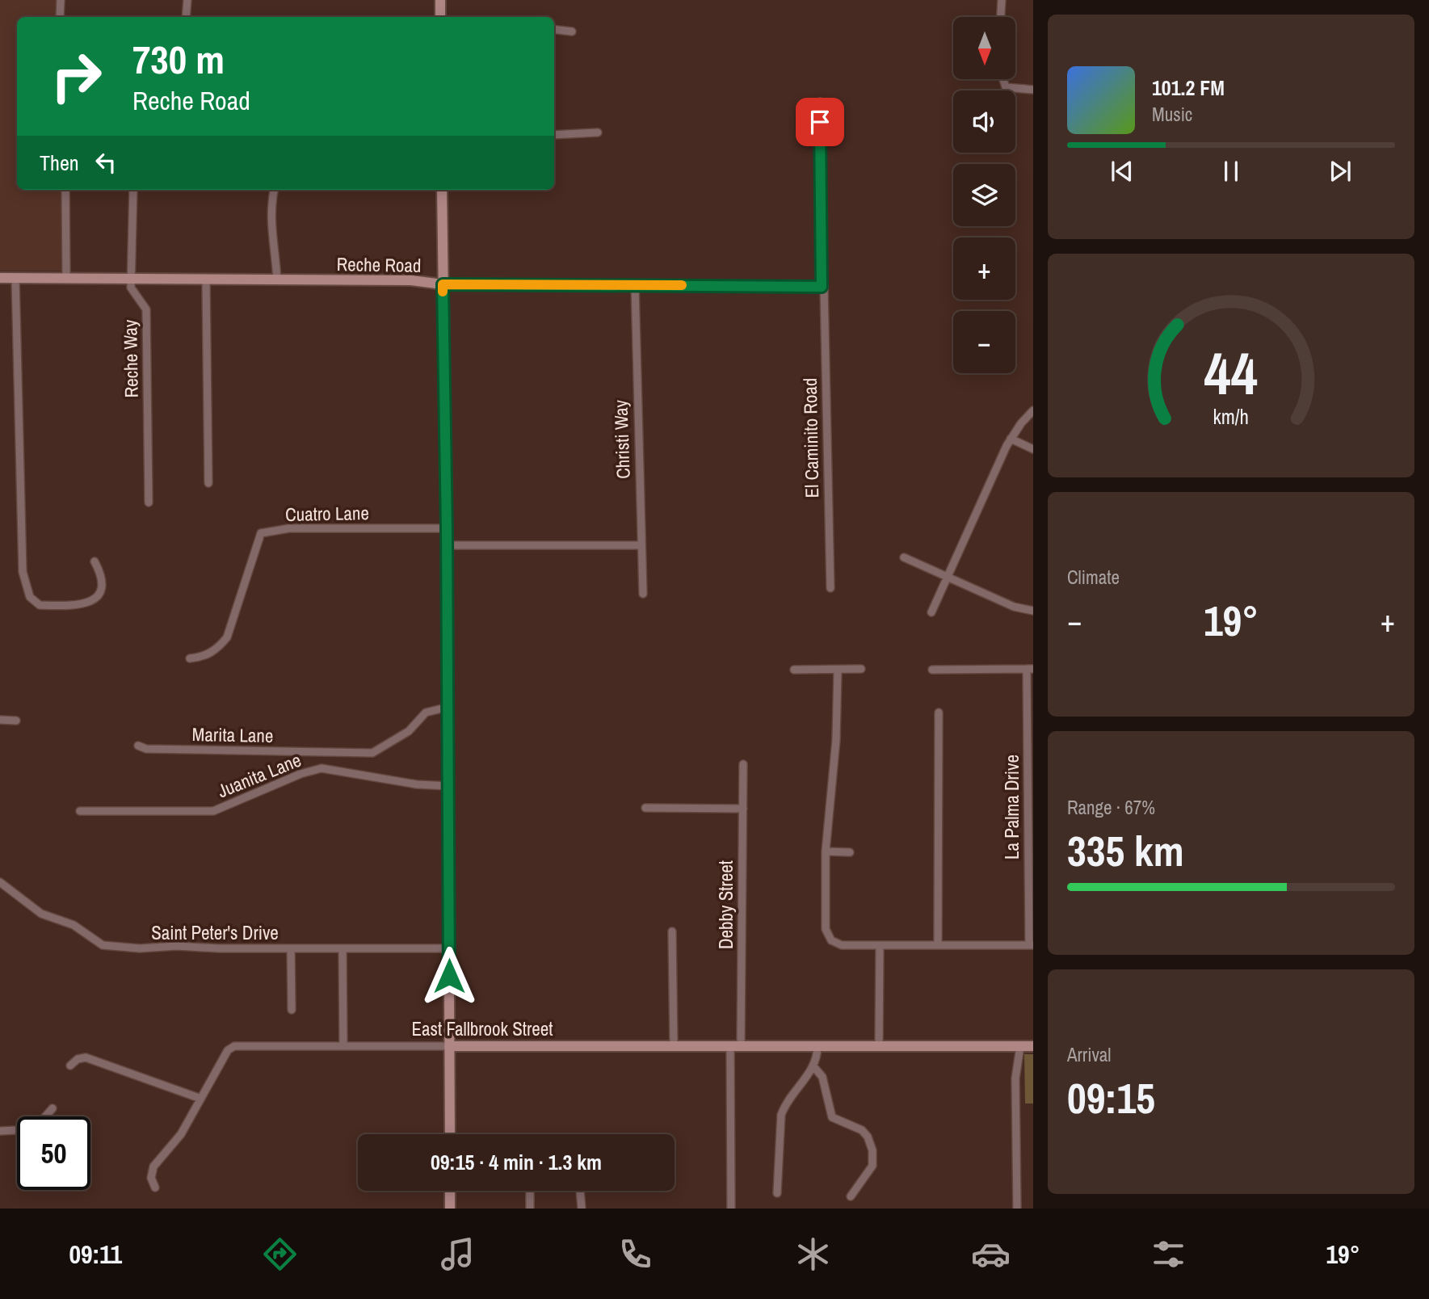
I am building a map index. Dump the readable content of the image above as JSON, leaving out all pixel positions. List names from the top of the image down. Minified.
{"streets":{"main road":["Reche Road","East Fallbrook Street"],"street":["Reche Way","El Caminito Road","Christi Way","Cuatro Lane","Marita Lane","Juanita Lane","La Palma Drive","Debby Street","Saint Peter's Drive"]},"crossings":[["Reche Road","Reche Way"],["Reche Road","El Caminito Road"],["Reche Road","Christi Way"],["Debby Street","East Fallbrook Street"]],"north":"bottom","page":{"map_buttons":["+","−"],"turn":["730 m","Reche Road"],"song":["101.2 FM","Music"],"then":"Then","tile":["Climate",["Range · 67%","335 km"],["Arrival","09:15"]],"heat":["−","19°","+"],"limit":"50","trip":"09:15 · 4 min · 1.3 km","tabs":["09:11","19°"],"gauge":["44","km/h"]}}
